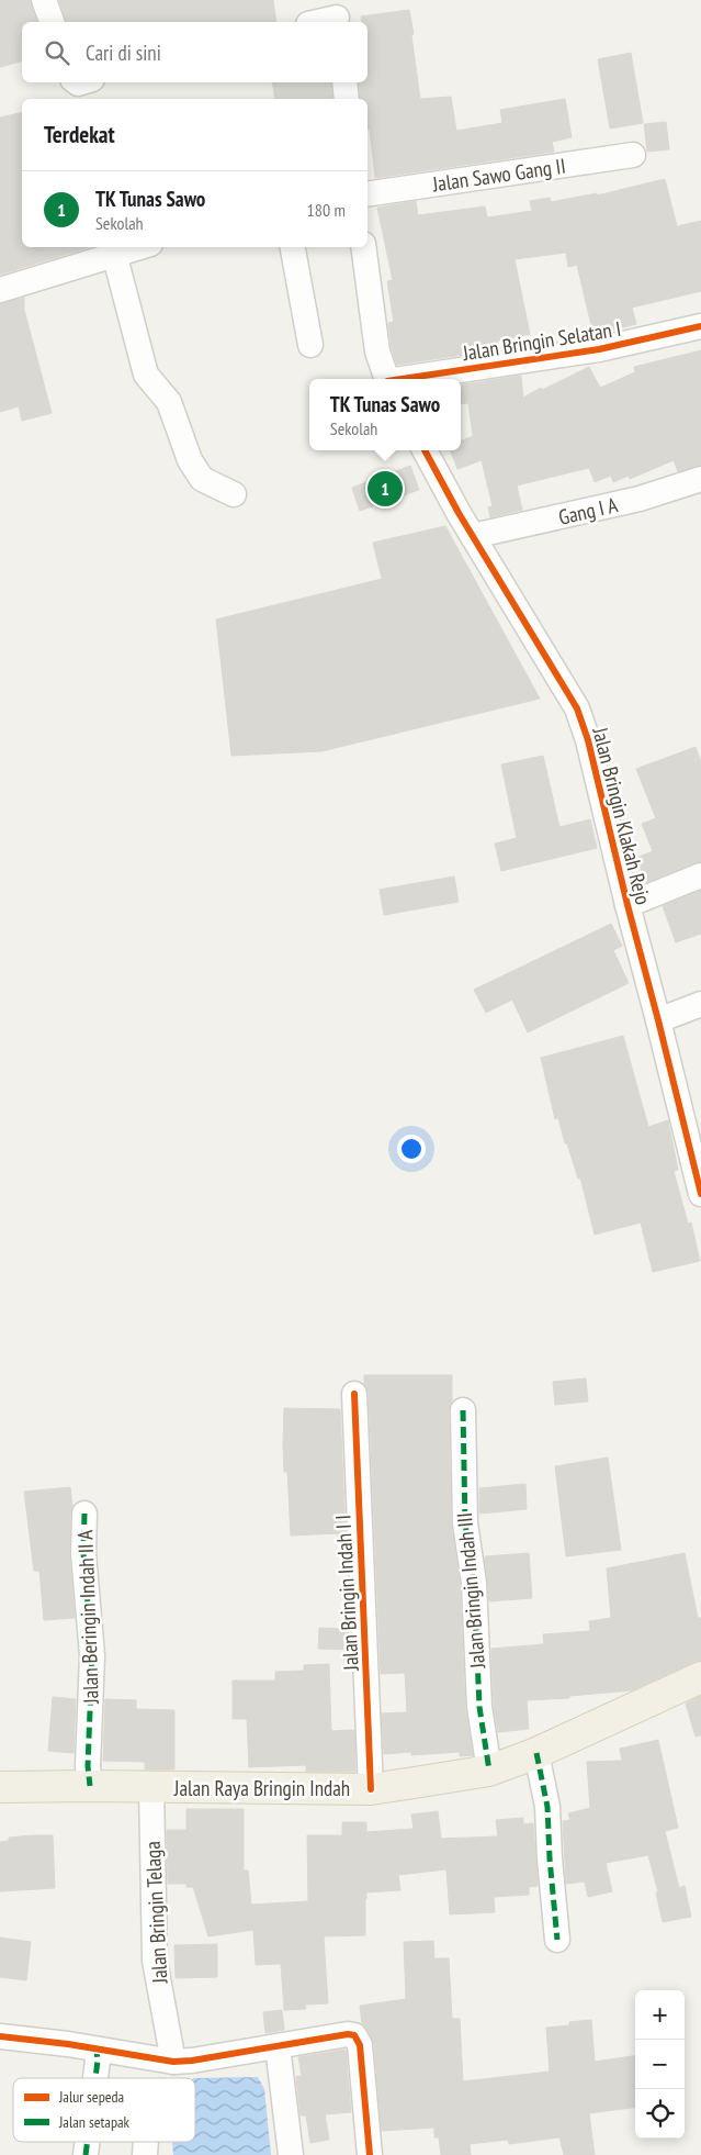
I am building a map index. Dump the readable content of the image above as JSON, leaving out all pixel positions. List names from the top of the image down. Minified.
{"streets":{"main road":["Jalan Raya Bringin Indah"],"street":["Jalan Sawo Gang II","Jalan Bringin Selatan I","Gang I A","Jalan Bringin Klakah Rejo","Jalan Bringin Indah III","Jalan Bringin Indah I I","Jalan Beringin Indah II A","Jalan Bringin Telaga"]},"crossings":[["Gang I A","Jalan Bringin Klakah Rejo"],["Jalan Bringin Indah III","Jalan Raya Bringin Indah"],["Jalan Bringin Indah I I","Jalan Raya Bringin Indah"],["Jalan Beringin Indah II A","Jalan Raya Bringin Indah"],["Jalan Raya Bringin Indah","Jalan Bringin Telaga"]],"legend":["Jalur sepeda","Jalan setapak"],"page":{"search":"Cari di sini","heading":"Terdekat","list":[{"mark":"1","name":"TK Tunas Sawo","note":"Sekolah","value":"180 m"}],"popup":["TK Tunas Sawo","Sekolah"],"pins":"1","map_buttons":["+","−"]}}
